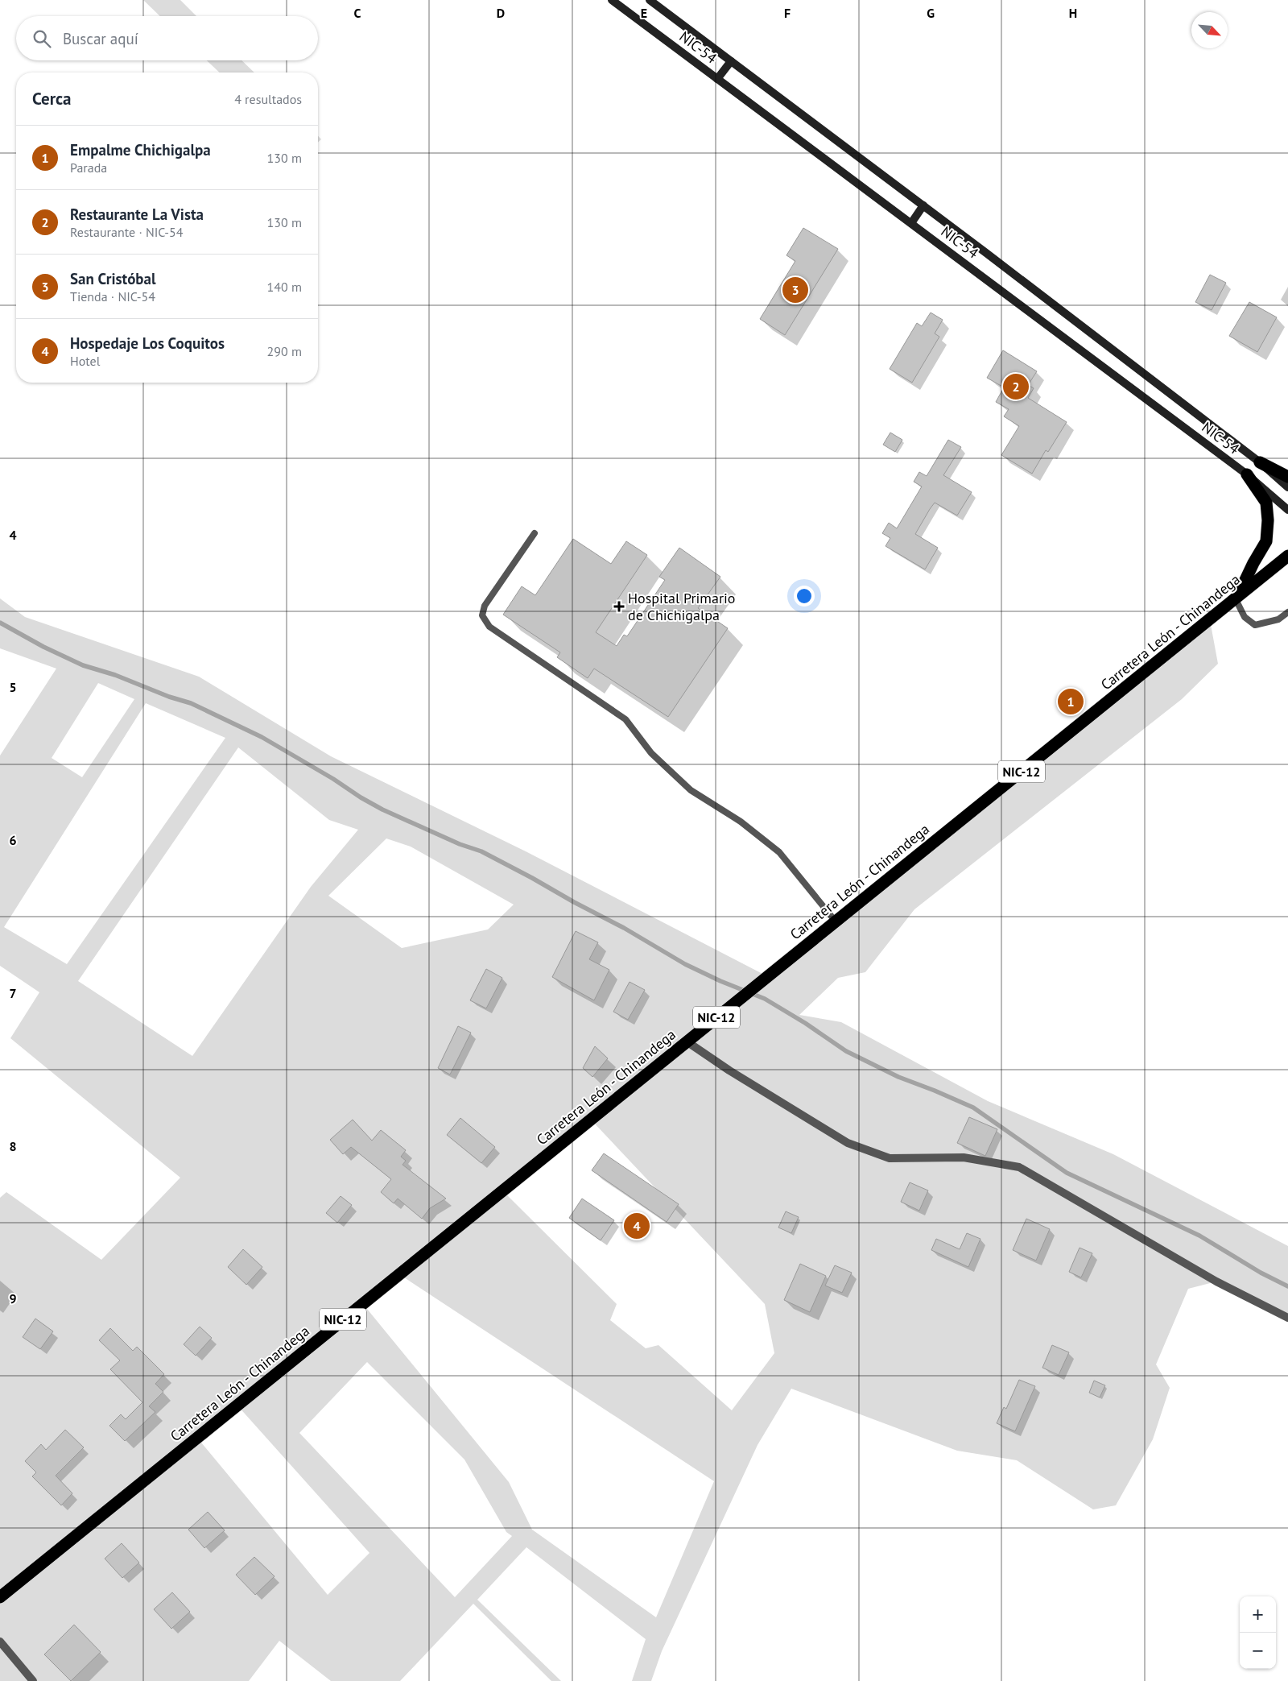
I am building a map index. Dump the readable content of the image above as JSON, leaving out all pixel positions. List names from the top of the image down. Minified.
{"streets":{"highway":["Carretera León - Chinandega","NIC-12"],"main road":["NIC-54"]},"places":{"health":["Hospital Primario de Chichigalpa"]},"north":"bottom right","page":{"search":"Buscar aquí","heading":["Cerca","4 resultados"],"list":[{"mark":"1","name":"Empalme Chichigalpa","note":"Parada","value":"130 m"},{"mark":"2","name":"Restaurante La Vista","note":"Restaurante · NIC-54","value":"130 m"},{"mark":"3","name":"San Cristóbal","note":"Tienda · NIC-54","value":"140 m"},{"mark":"4","name":"Hospedaje Los Coquitos","note":"Hotel","value":"290 m"}],"pins":["3","2","1","4"],"map_buttons":["+","−"]},"grid":{"columns":["C","D","E","F","G","H"],"rows":["4","5","6","7","8","9"]}}
